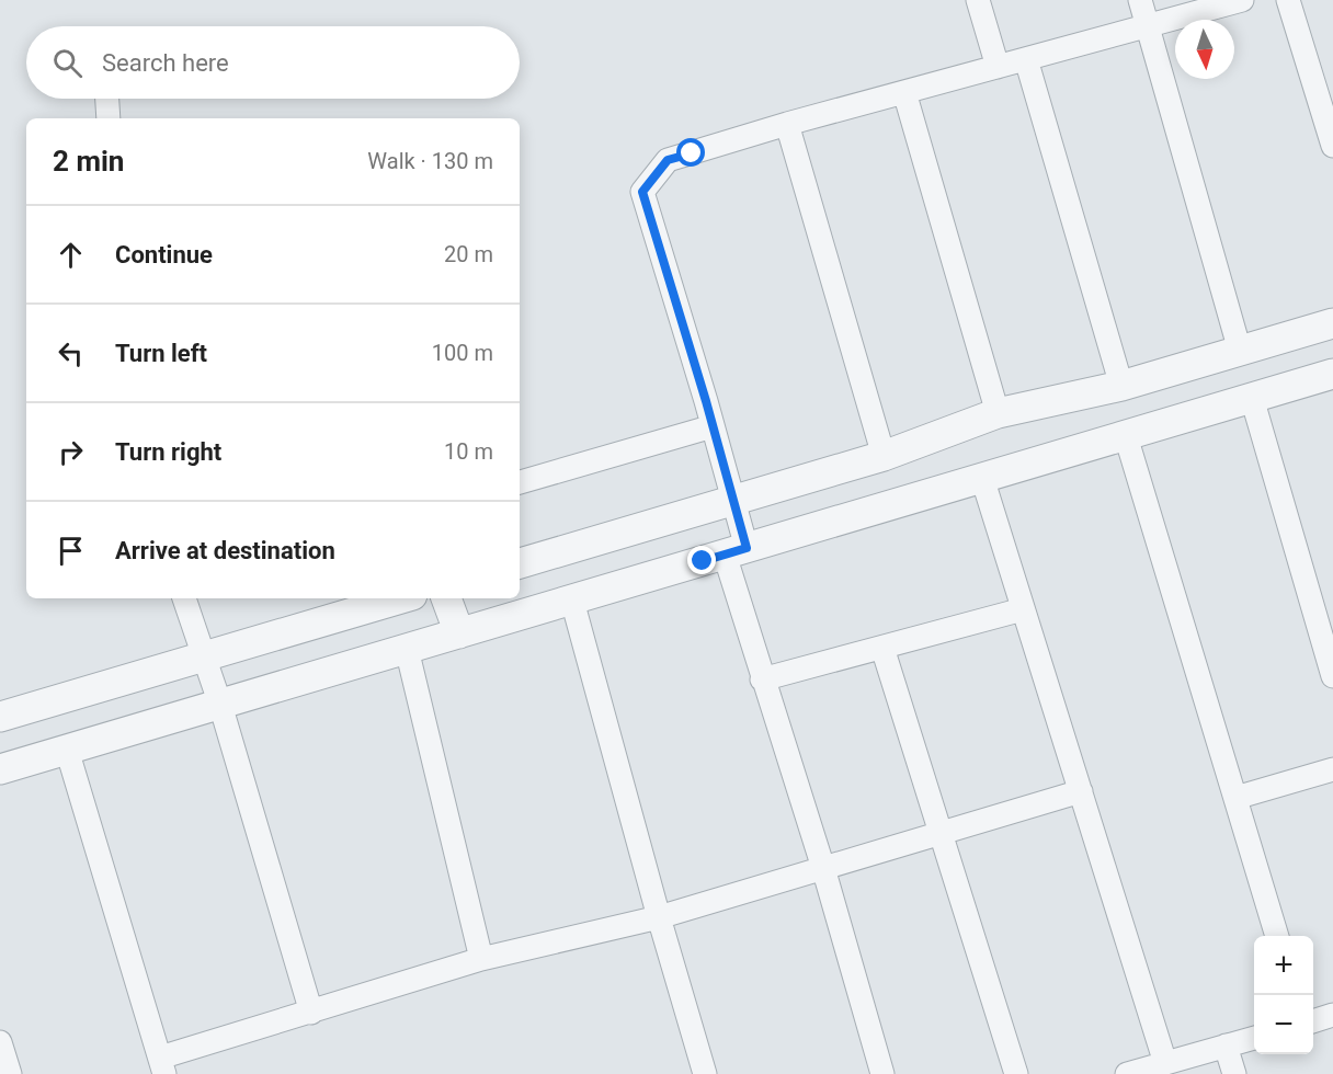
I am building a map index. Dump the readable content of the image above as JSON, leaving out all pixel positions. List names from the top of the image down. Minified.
{"north":"bottom","page":{"search":"Search here","heading":["2 min","Walk · 130 m"],"list":[["Continue","20 m"],["Turn left","100 m"],["Turn right","10 m"],"Arrive at destination"],"map_buttons":["+","−"]}}
